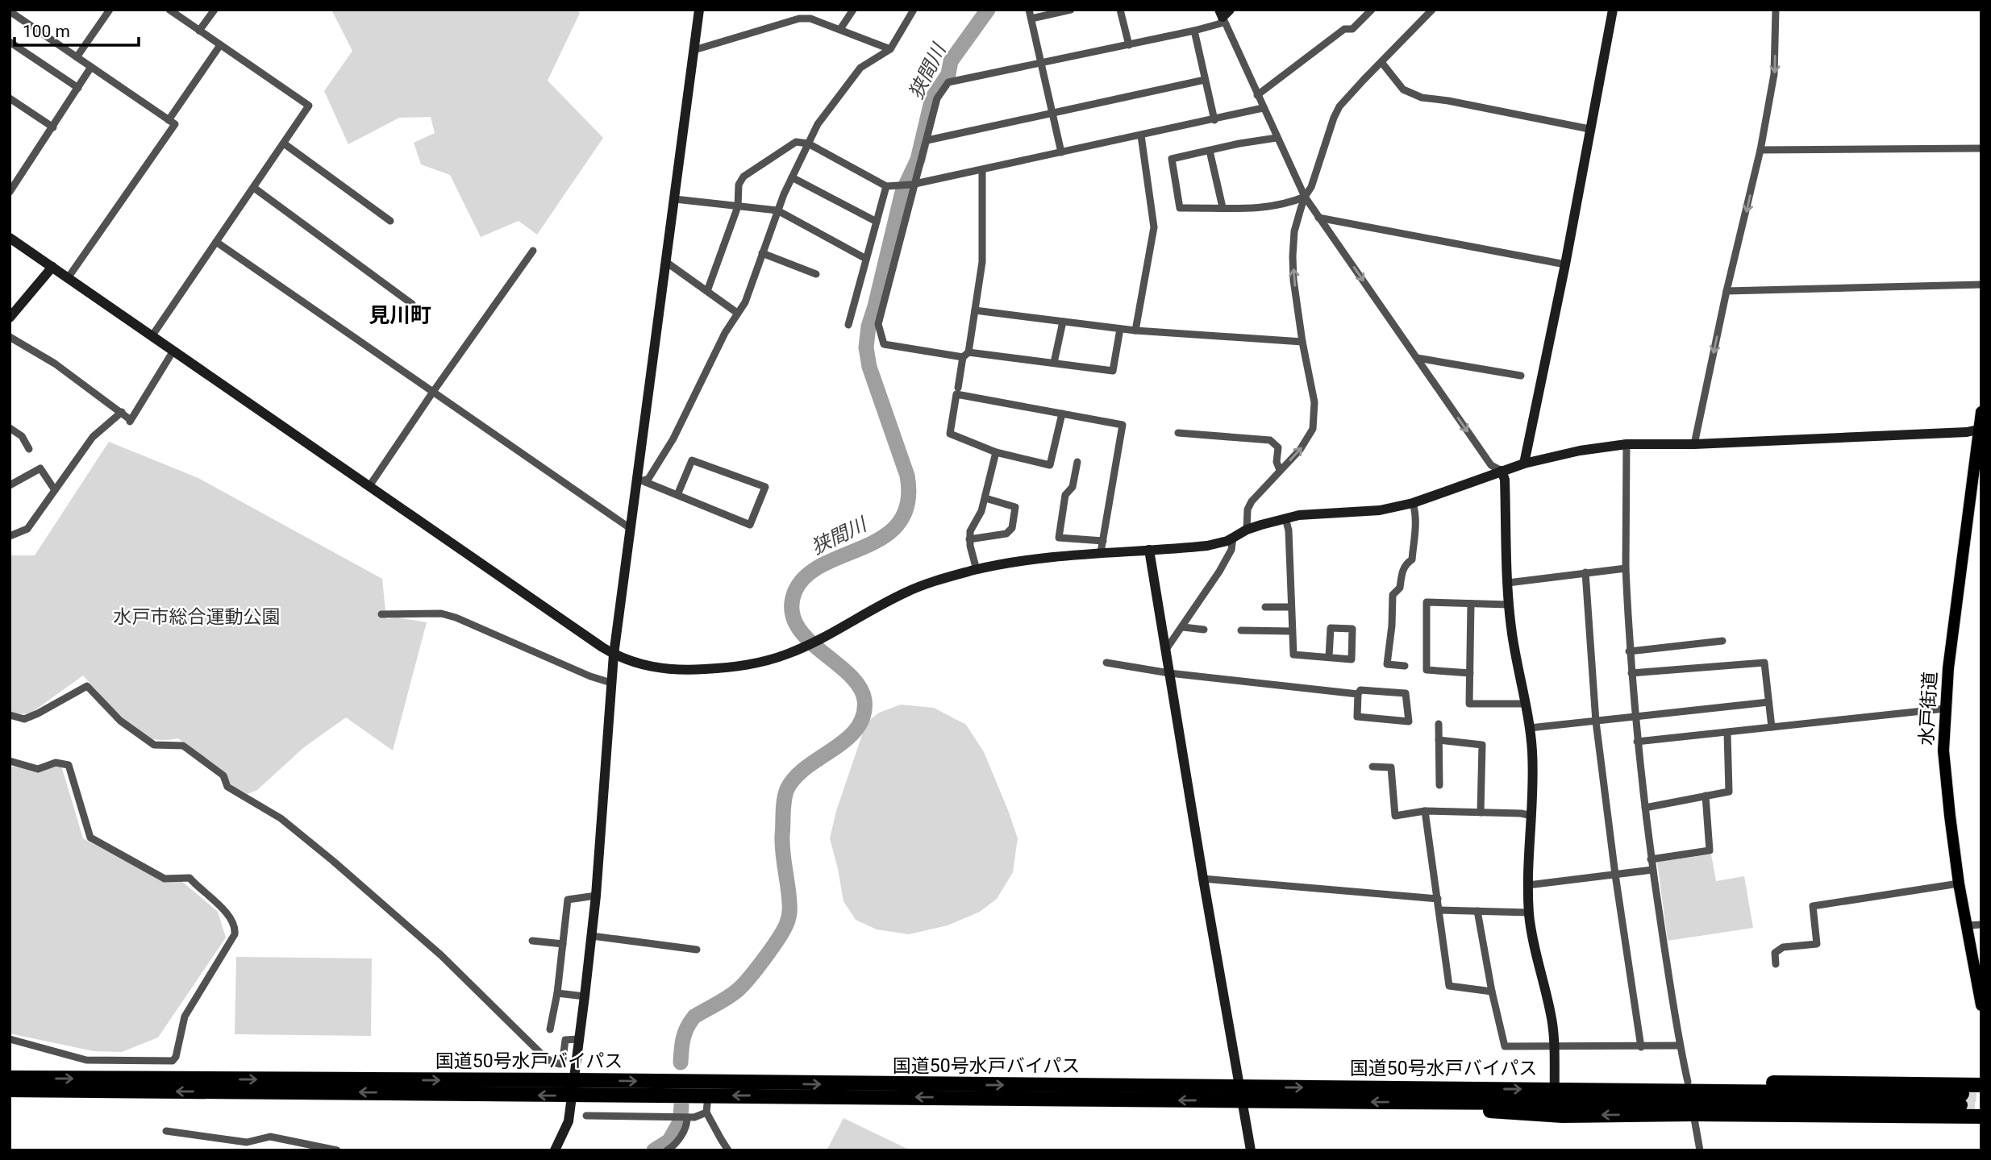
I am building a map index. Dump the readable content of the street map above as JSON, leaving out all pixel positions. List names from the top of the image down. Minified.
{"streets":{"highway":["国道50号水戸バイパス"],"main road":["水戸街道"]},"districts":["見川町"],"water":["狭間川"],"parks":["水戸市総合運動公園"],"scale_bar":"100 m"}
